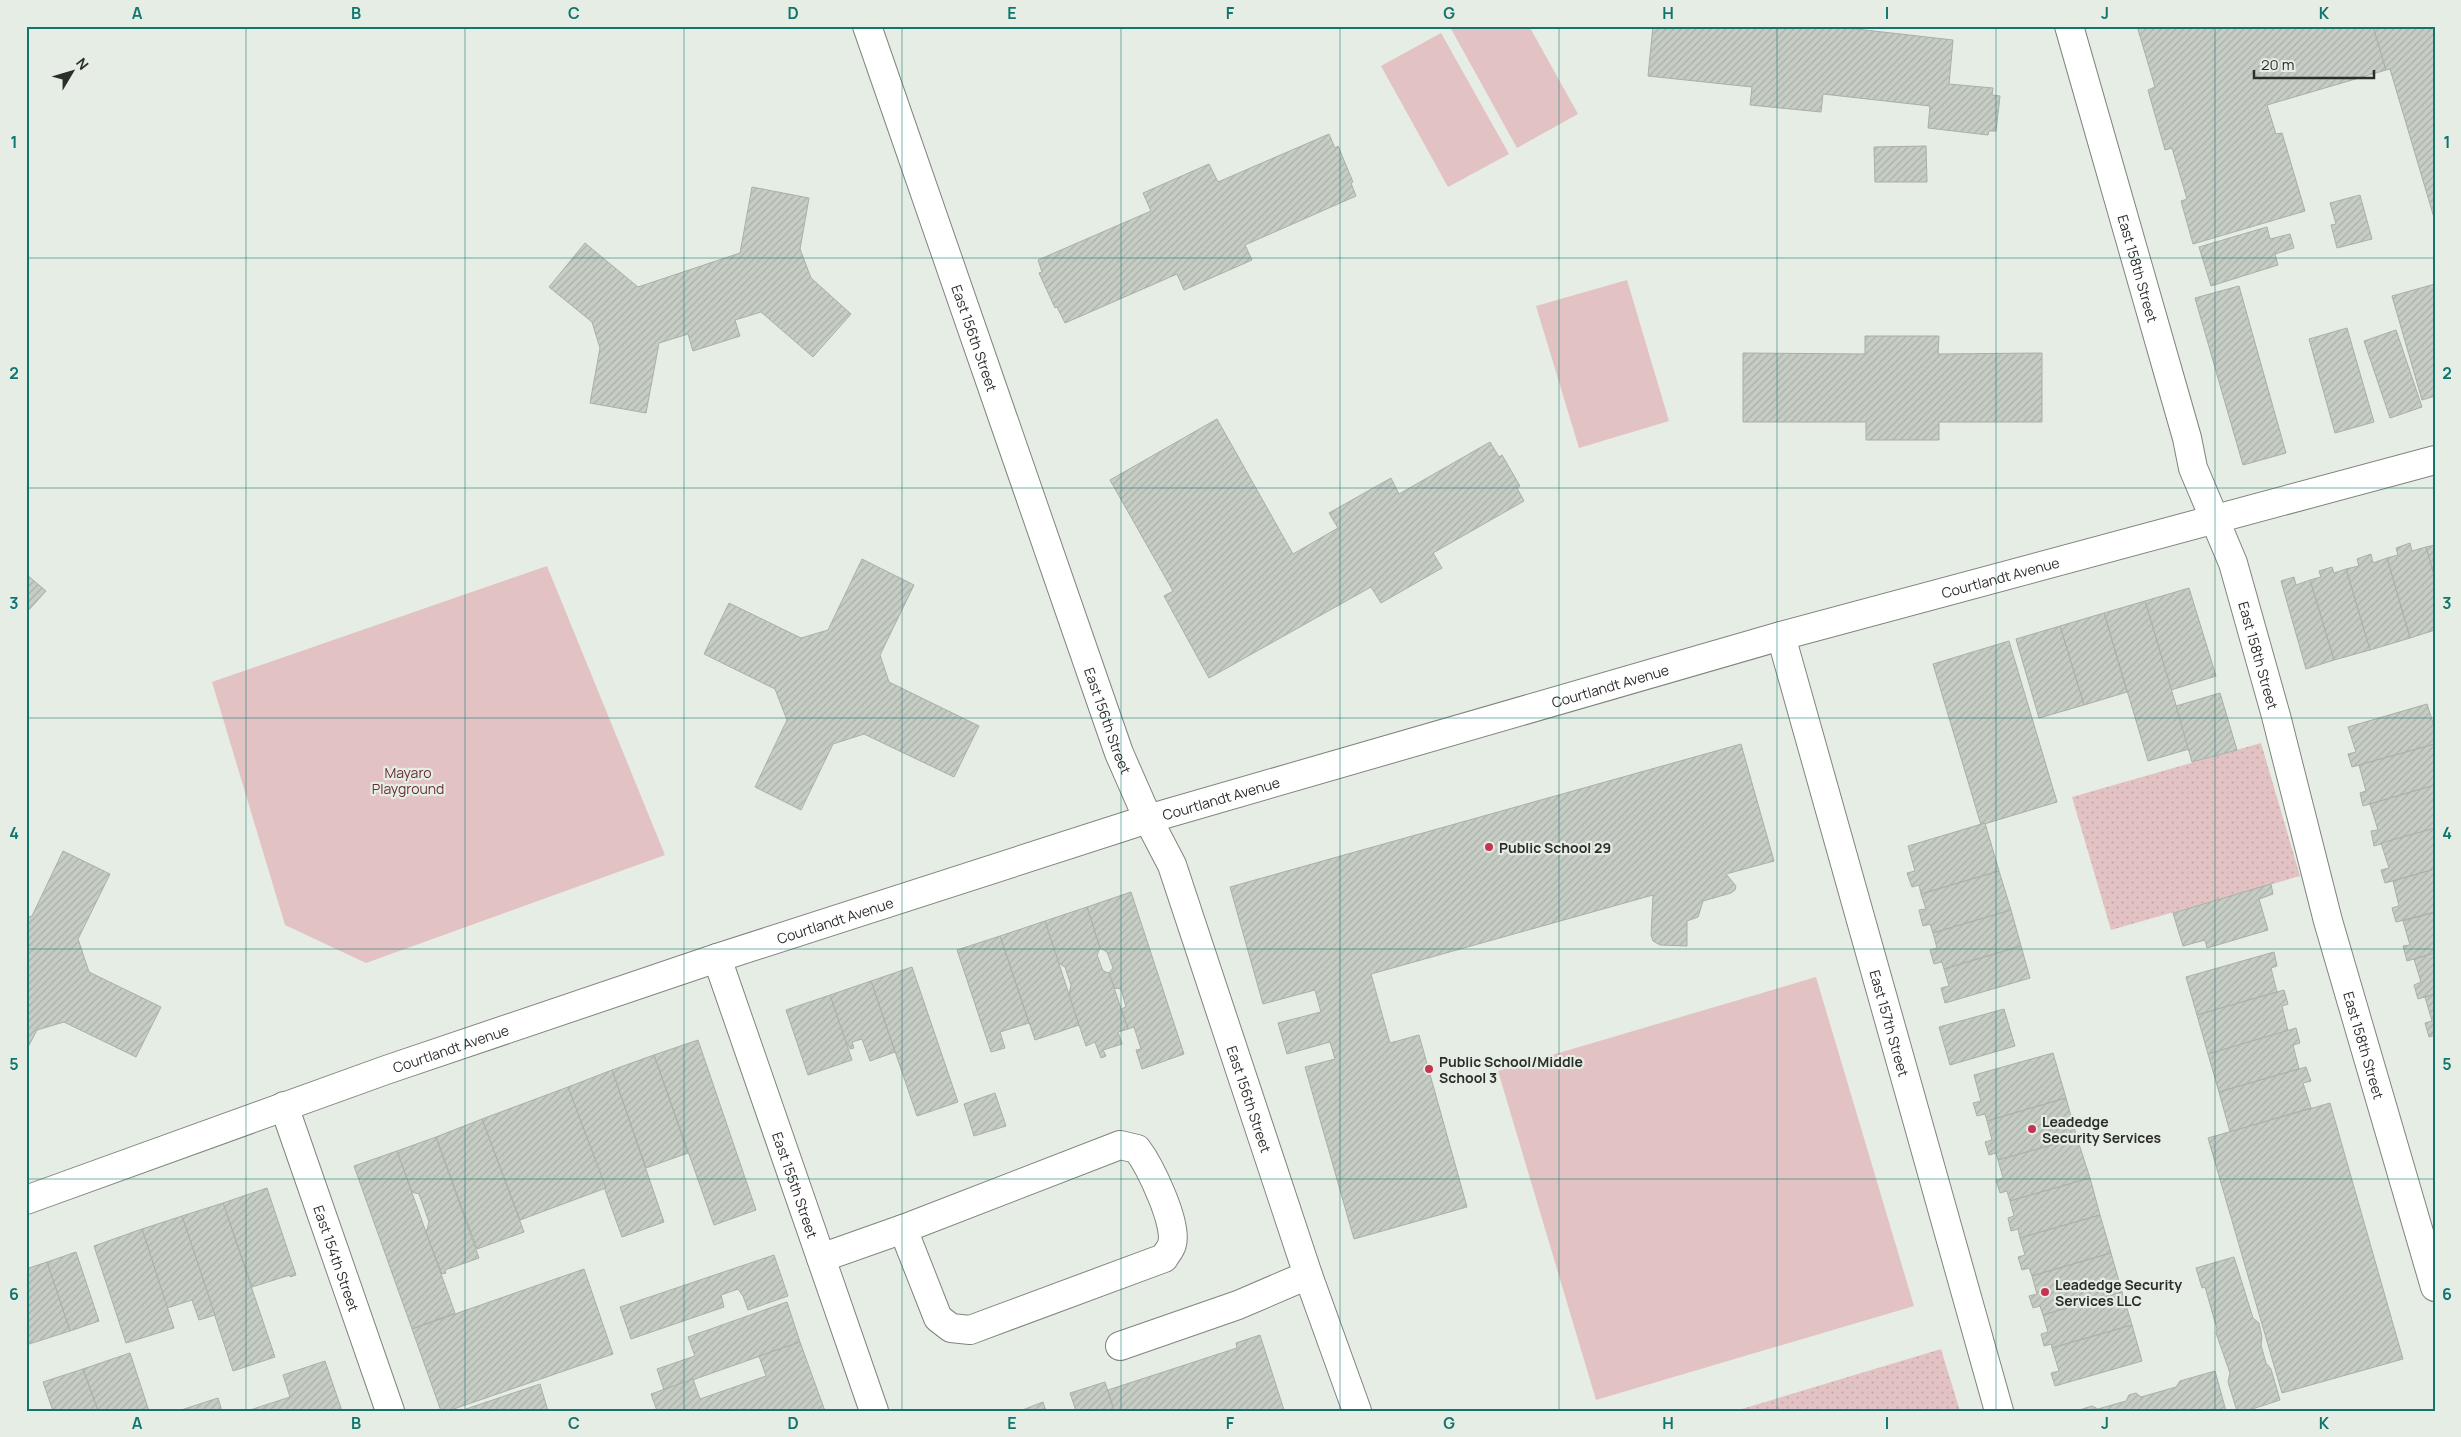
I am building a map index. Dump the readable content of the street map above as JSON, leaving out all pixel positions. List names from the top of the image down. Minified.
{"streets":{"street":["East 158th Street","East 156th Street","Courtlandt Avenue","East 157th Street","East 155th Street","East 154th Street"]},"crossings":[["East 158th Street","Courtlandt Avenue"],["East 156th Street","Courtlandt Avenue"],["Courtlandt Avenue","East 157th Street"],["Courtlandt Avenue","East 155th Street"],["Courtlandt Avenue","East 154th Street"]],"parks":["Mayaro Playground"],"places":["Public School 29","Public School/Middle School 3","Leadedge Security Services","Leadedge Security Services LLC"],"scale_bar":"20 m","north":"top right","grid":{"columns":["A","B","C","D","E","F","G","H","I","J","K"],"rows":["1","2","3","4","5","6"]}}
